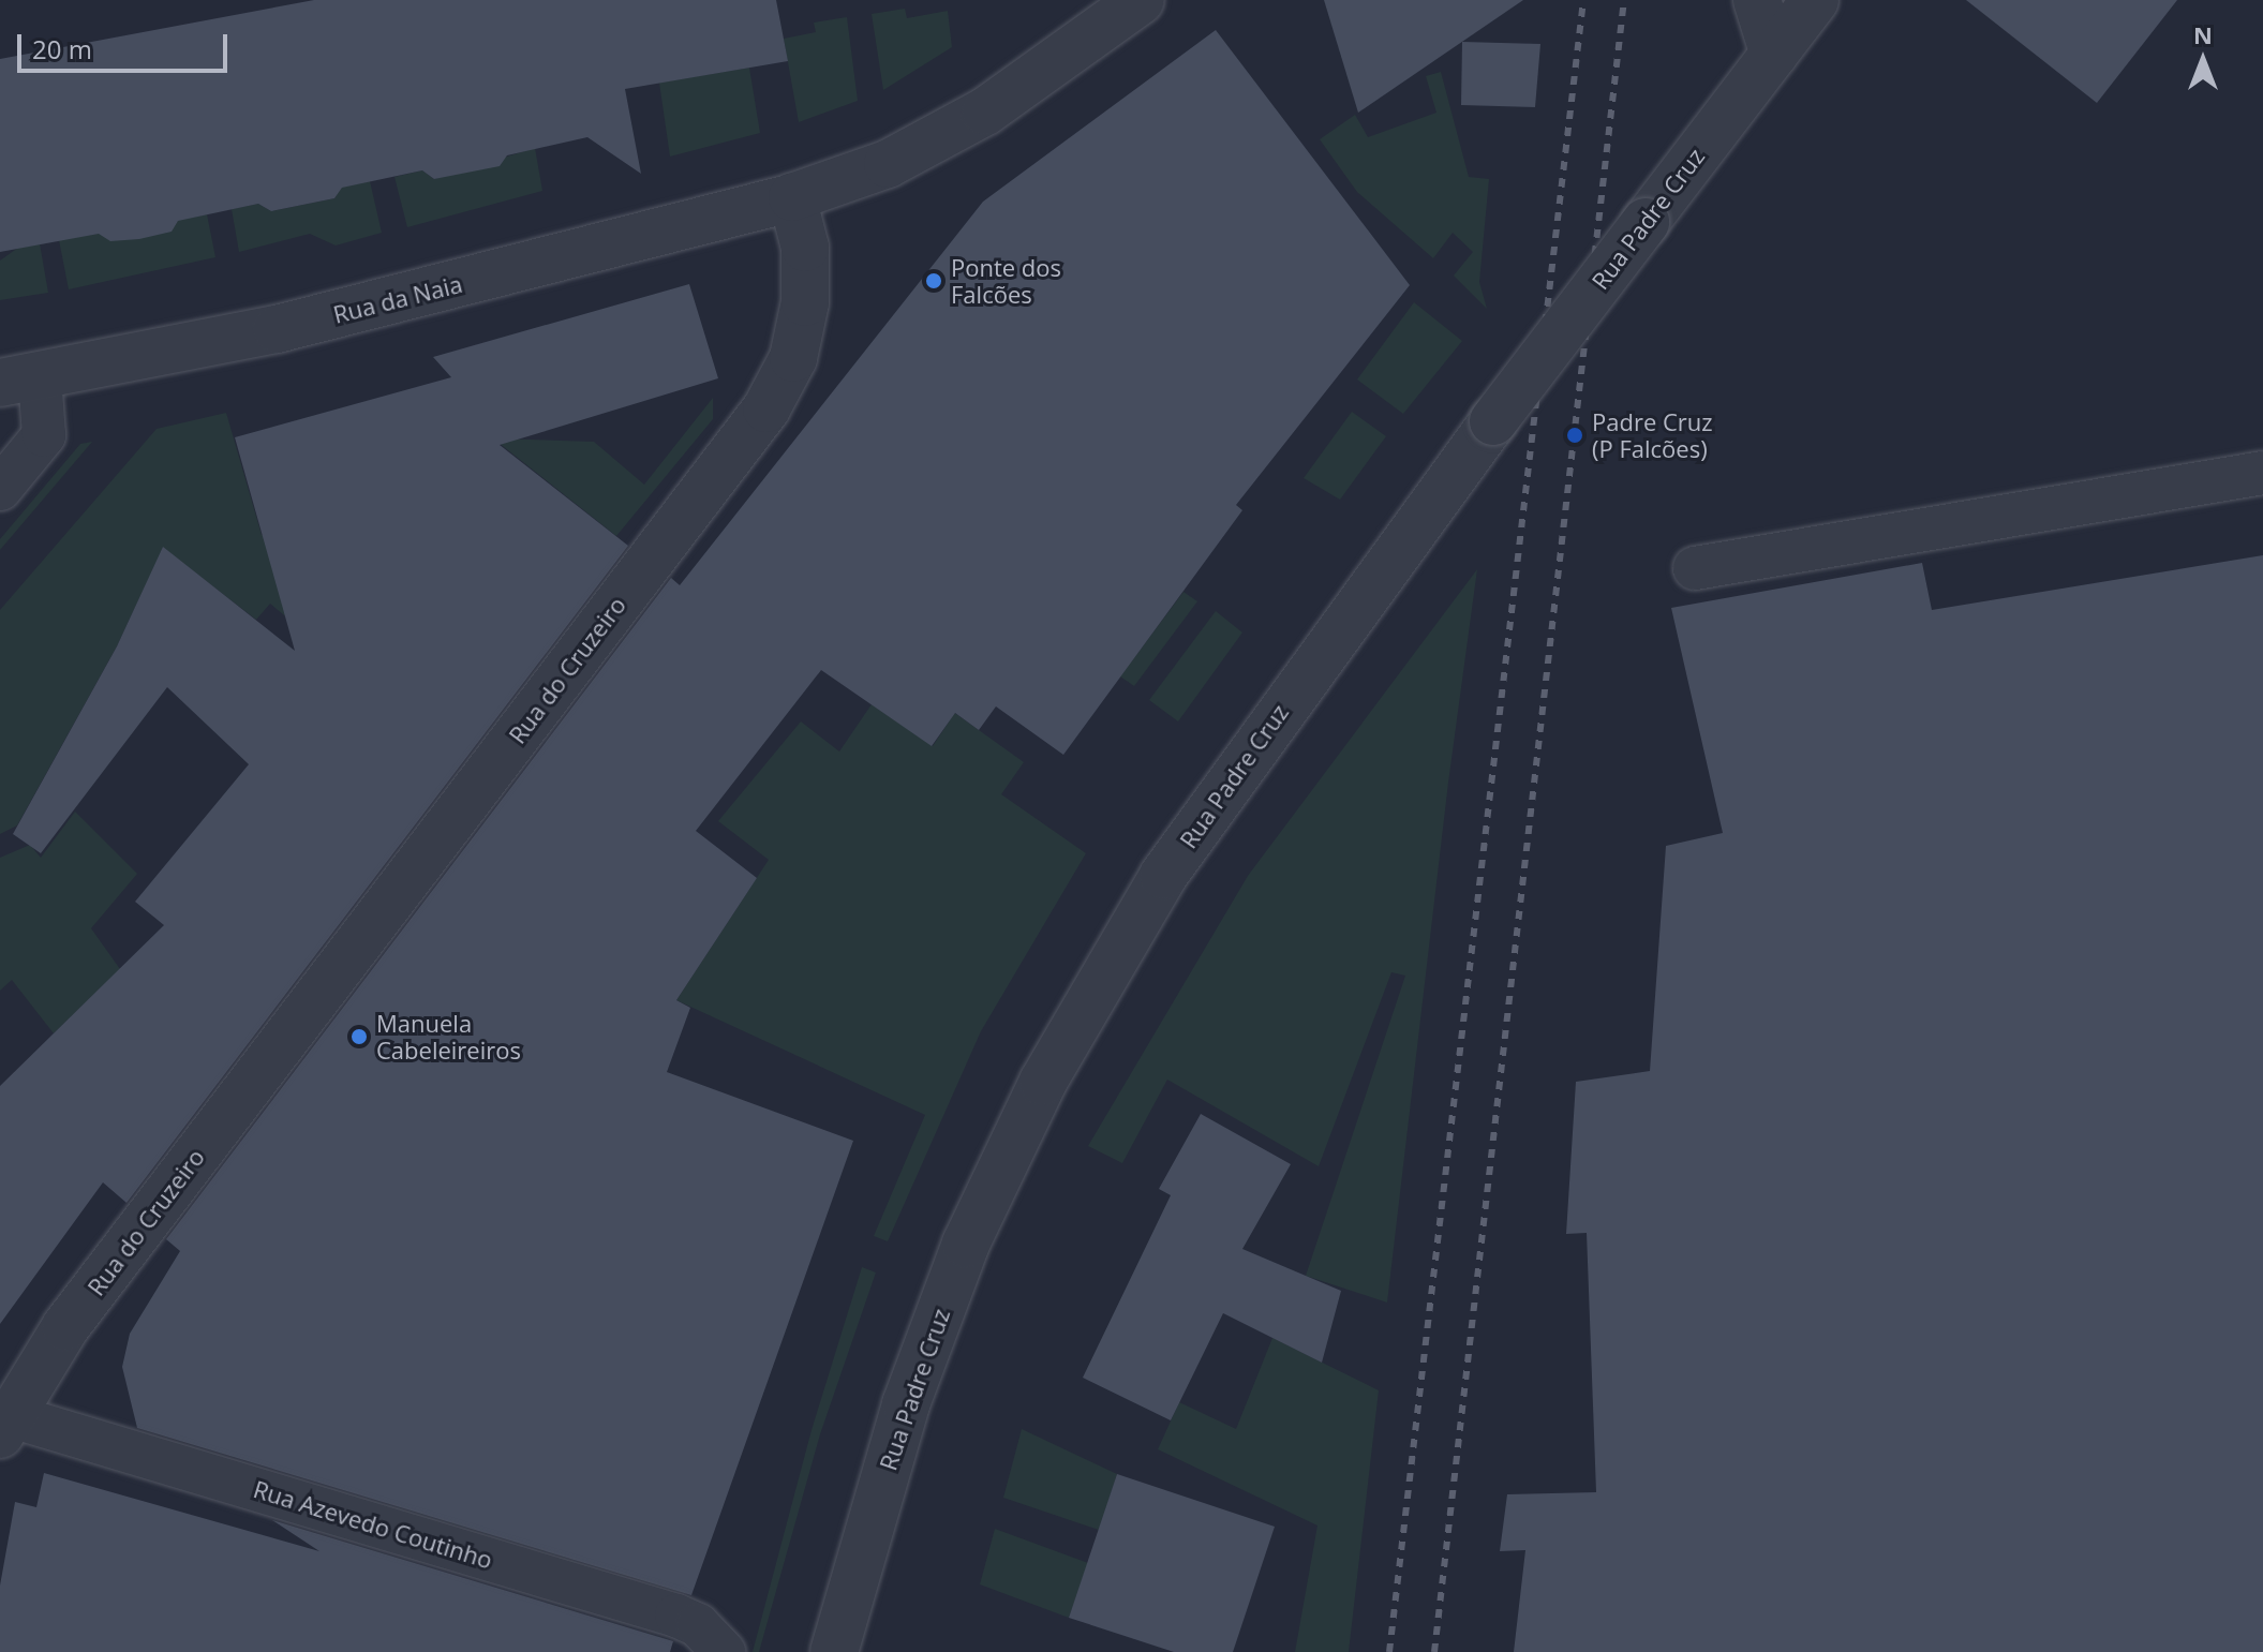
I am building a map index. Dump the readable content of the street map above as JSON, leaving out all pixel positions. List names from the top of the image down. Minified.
{"streets":{"street":["Rua Padre Cruz","Rua da Naia","Rua do Cruzeiro"],"lane":["Rua Azevedo Coutinho"]},"crossings":[["Rua da Naia","Rua do Cruzeiro"],["Rua do Cruzeiro","Rua Azevedo Coutinho"]],"places":["Ponte dos Falcões","Padre Cruz (P Falcões)","Manuela Cabeleireiros"],"scale_bar":"20 m","north":"top"}
